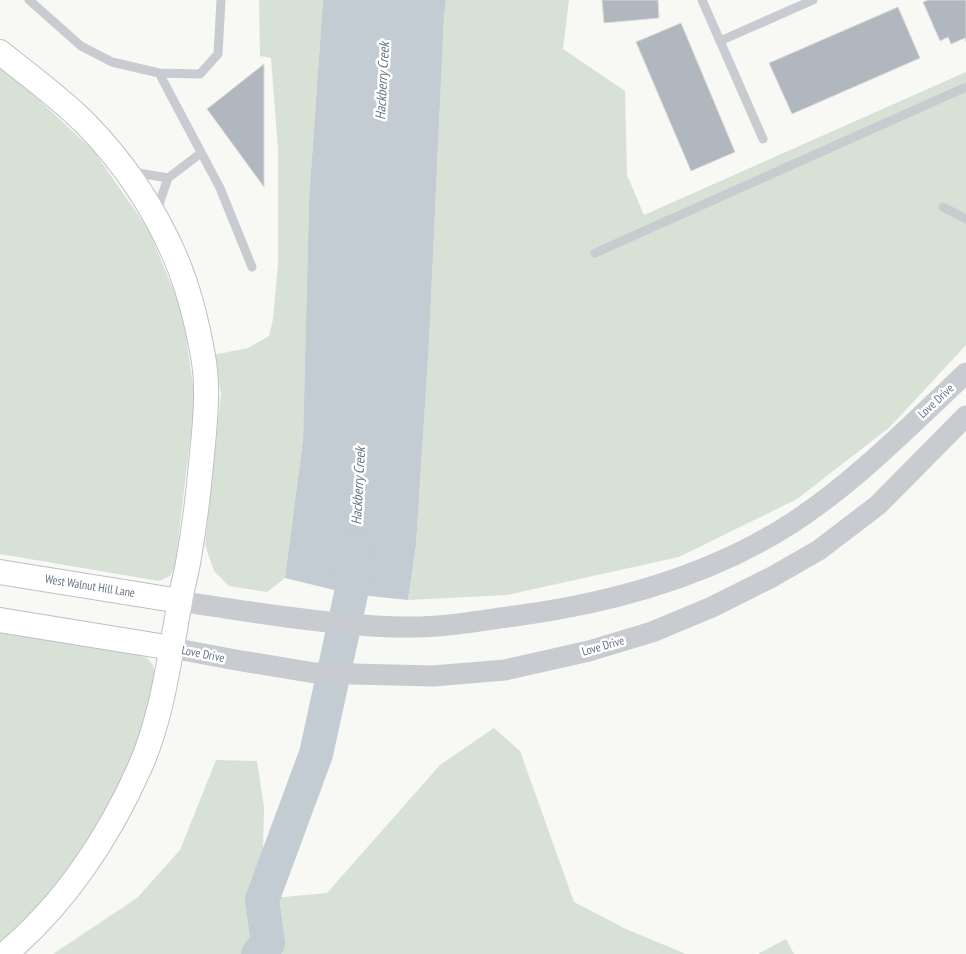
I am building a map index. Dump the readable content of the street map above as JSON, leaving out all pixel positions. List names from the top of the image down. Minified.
{"streets":{"main road":["West Walnut Hill Lane"],"street":["Love Drive"]},"crossings":[["Love Drive","West Walnut Hill Lane"]],"water":["Hackberry Creek"]}
